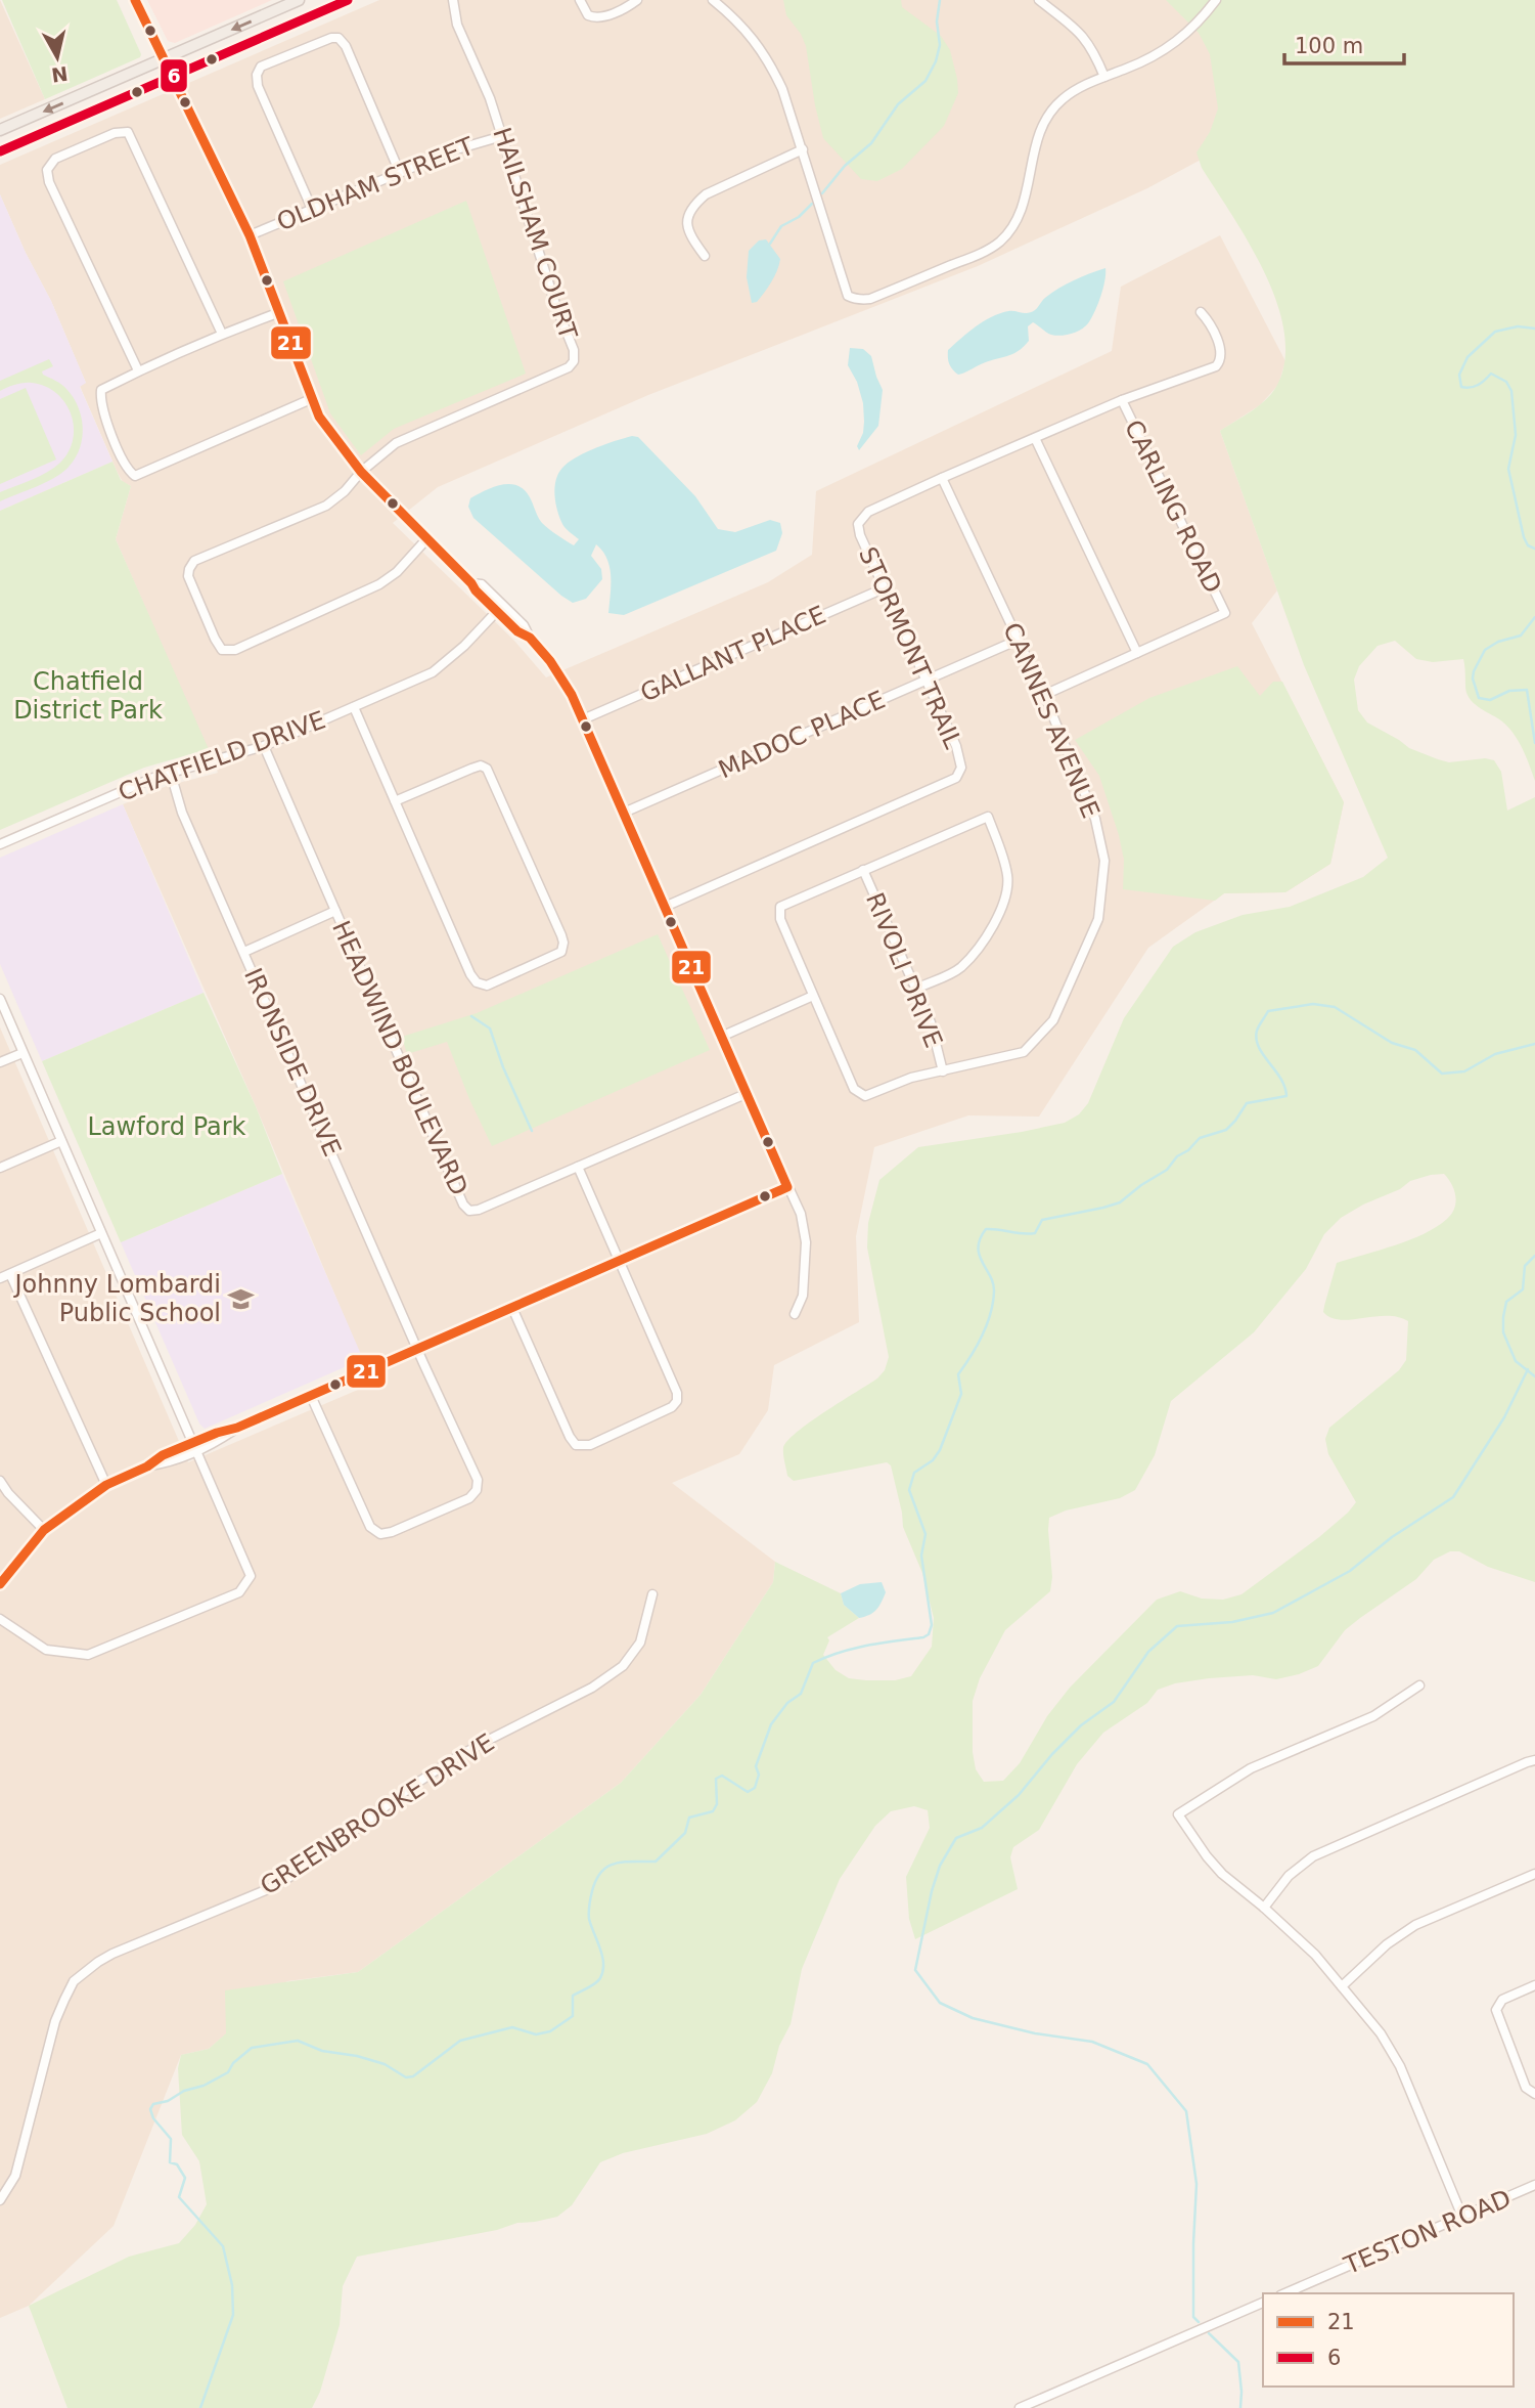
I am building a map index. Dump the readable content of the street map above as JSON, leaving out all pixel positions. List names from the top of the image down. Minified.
{"streets":{"street":["OLDHAM STREET","HAILSHAM COURT","CARLING ROAD","STORMONT TRAIL","GALLANT PLACE","CANNES AVENUE","MADOC PLACE","CHATFIELD DRIVE","RIVOLI DRIVE","HEADWIND BOULEVARD","IRONSIDE DRIVE","GREENBROOKE DRIVE","TESTON ROAD"]},"crossings":[["OLDHAM STREET","HAILSHAM COURT"],["CARLING ROAD","STORMONT TRAIL"],["STORMONT TRAIL","GALLANT PLACE"],["STORMONT TRAIL","CANNES AVENUE"],["STORMONT TRAIL","MADOC PLACE"],["CANNES AVENUE","MADOC PLACE"],["CANNES AVENUE","RIVOLI DRIVE"],["CHATFIELD DRIVE","HEADWIND BOULEVARD"],["CHATFIELD DRIVE","IRONSIDE DRIVE"]],"parks":["Chatfield District Park","Lawford Park"],"places":{"school or university":["Johnny Lombardi Public School"]},"lines":["transit line 21","transit line 6"],"legend":["21","6"],"scale_bar":"100 m","north":"bottom"}
